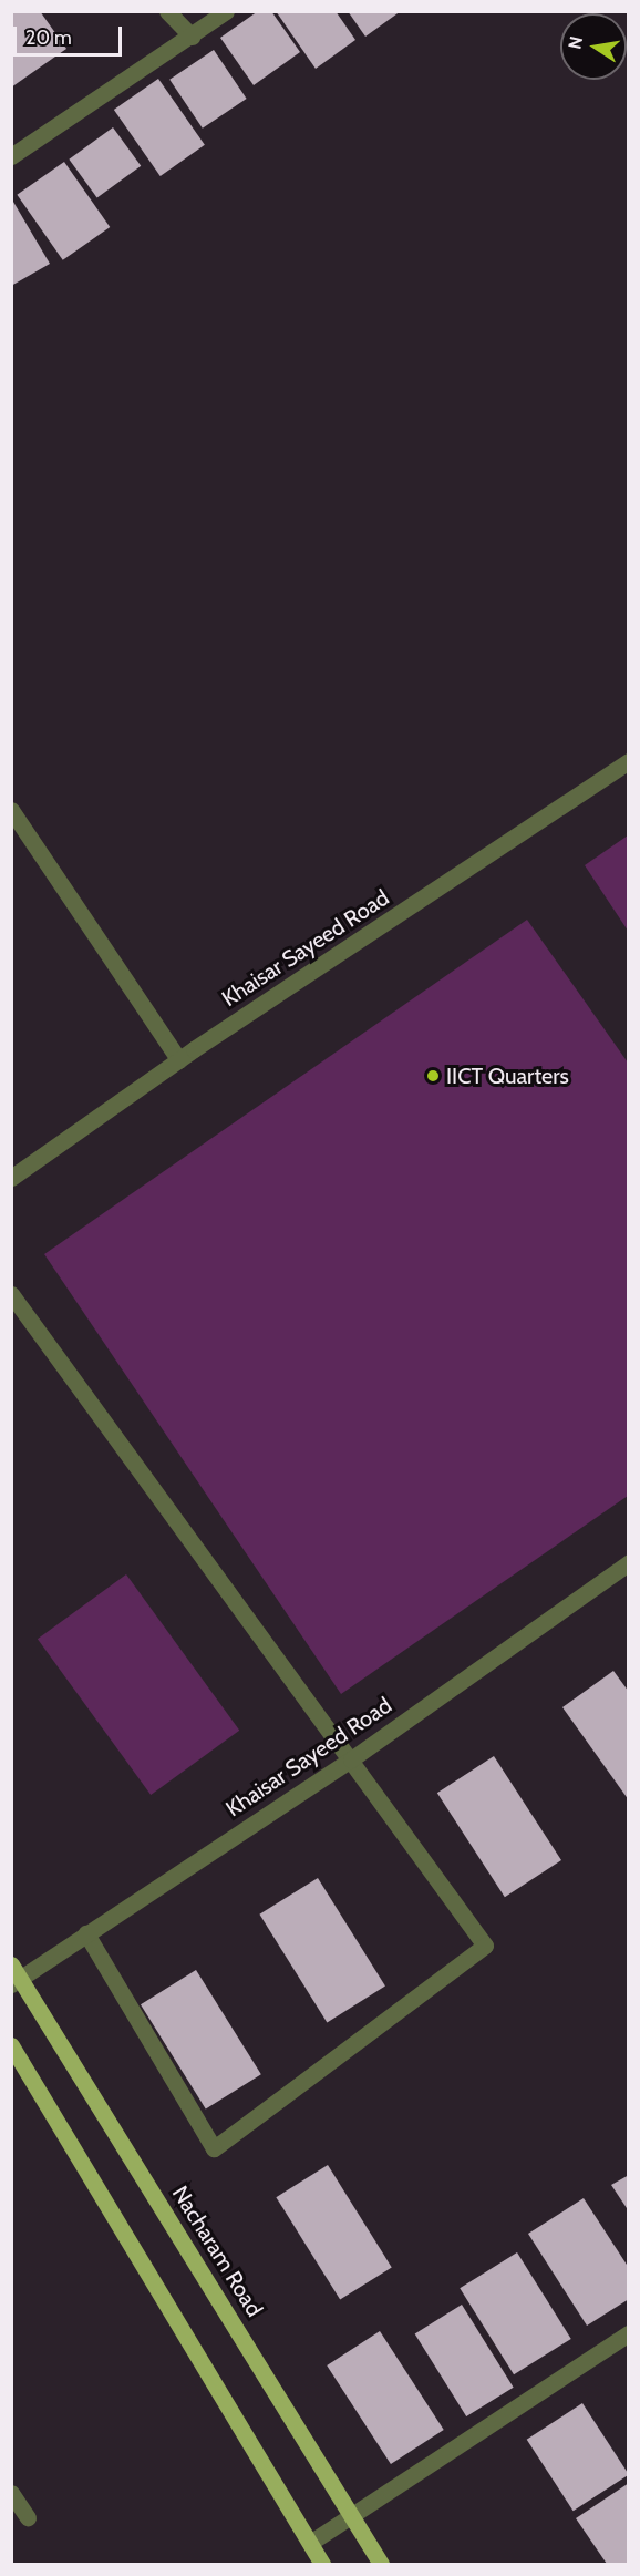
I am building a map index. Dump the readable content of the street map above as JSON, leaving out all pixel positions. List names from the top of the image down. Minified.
{"streets":{"main road":["Nacharam Road"],"street":["Khaisar Sayeed Road"]},"crossings":[["Khaisar Sayeed Road","Nacharam Road"]],"places":["IICT Quarters"],"scale_bar":"20 m","north":"left"}
